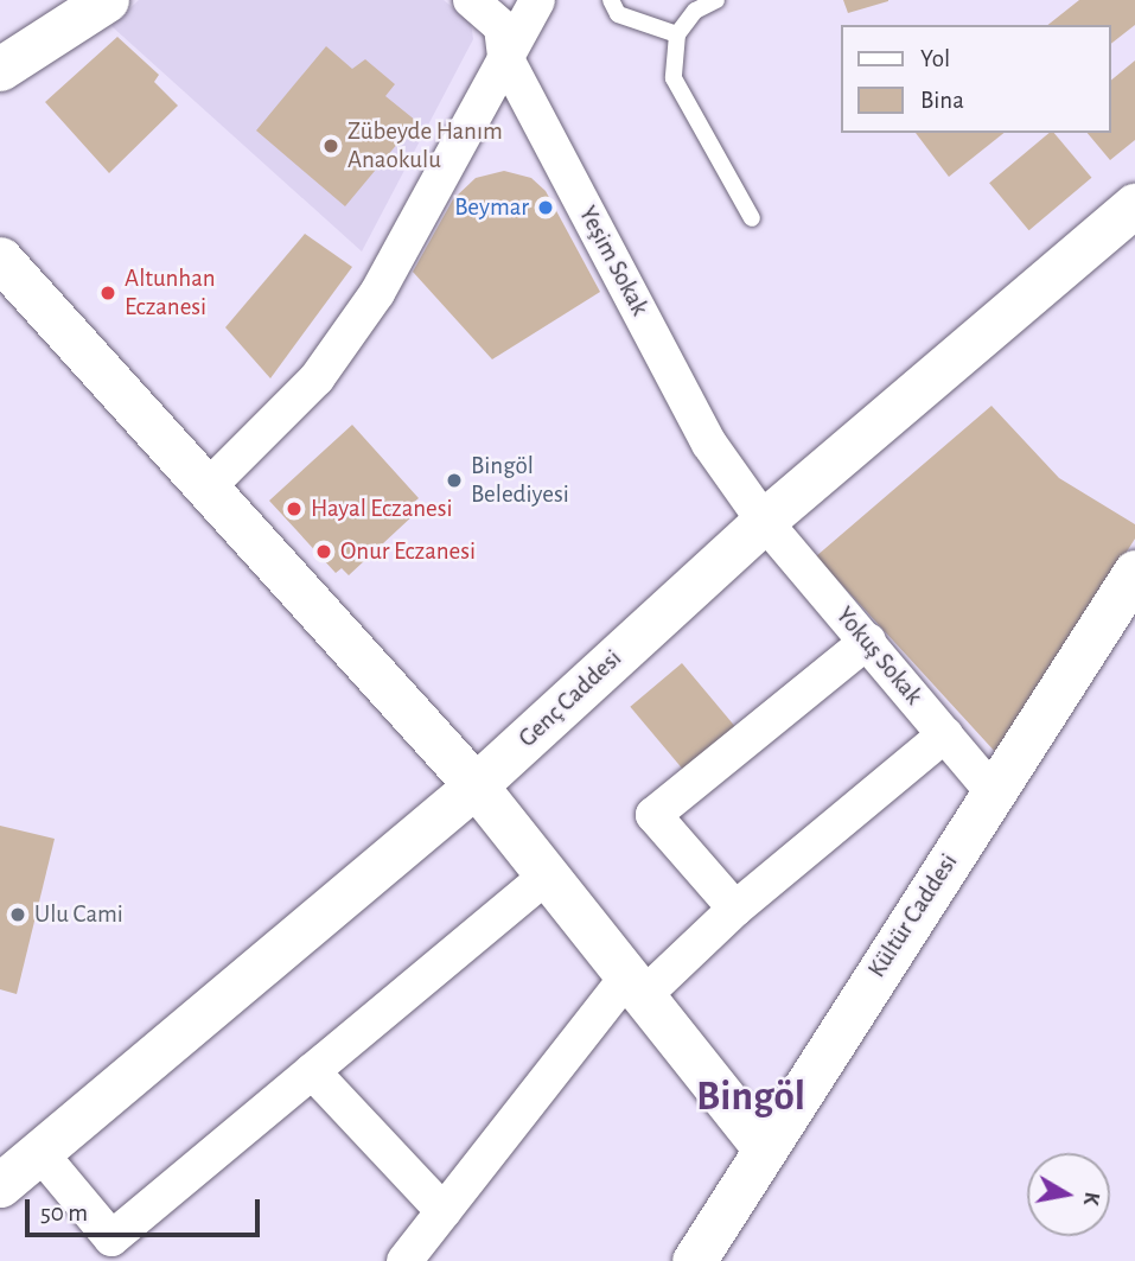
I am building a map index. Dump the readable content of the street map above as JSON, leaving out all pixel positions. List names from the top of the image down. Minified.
{"streets":{"street":["Yeşim Sokak","Yokuş Sokak","Genç Caddesi","Kültür Caddesi"]},"crossings":[["Yeşim Sokak","Yokuş Sokak"],["Yeşim Sokak","Genç Caddesi"],["Yokuş Sokak","Genç Caddesi"],["Yokuş Sokak","Kültür Caddesi"]],"districts":["Bingöl"],"places":["Zübeyde Hanım Anaokulu","Beymar","Altunhan Eczanesi","Bingöl Belediyesi","Hayal Eczanesi","Onur Eczanesi","Ulu Cami"],"legend":["Yol","Bina"],"scale_bar":"50 m","north":"right"}
